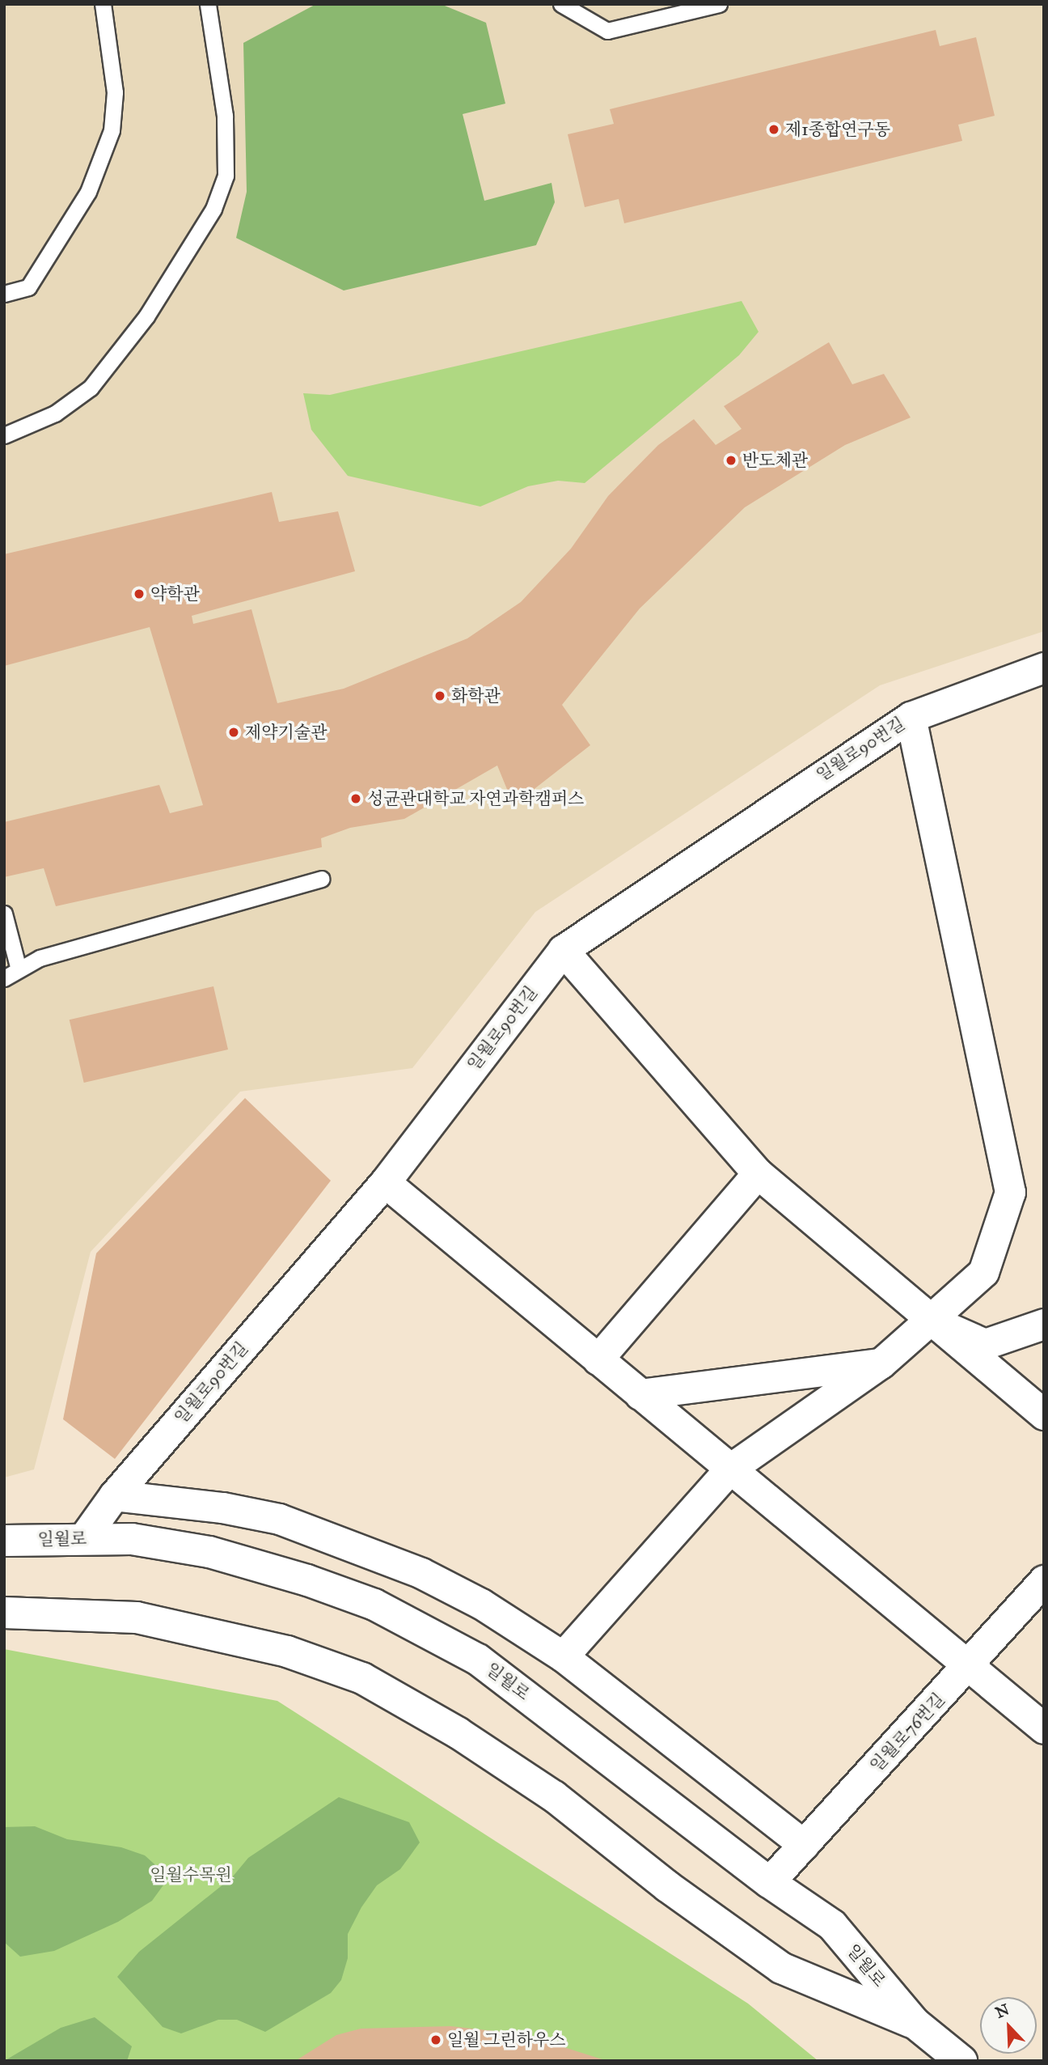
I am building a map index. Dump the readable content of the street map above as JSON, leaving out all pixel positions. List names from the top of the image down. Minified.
{"streets":{"street":["일월로90번길","일월로","일월로76번길"]},"crossings":[["일월로90번길","일월로"],["일월로","일월로76번길"]],"parks":["일월수목원"],"places":["제1종합연구동","반도체관","약학관","화학관","제약기술관","성균관대학교 자연과학캠퍼스","일월 그린하우스"],"north":"top left"}
